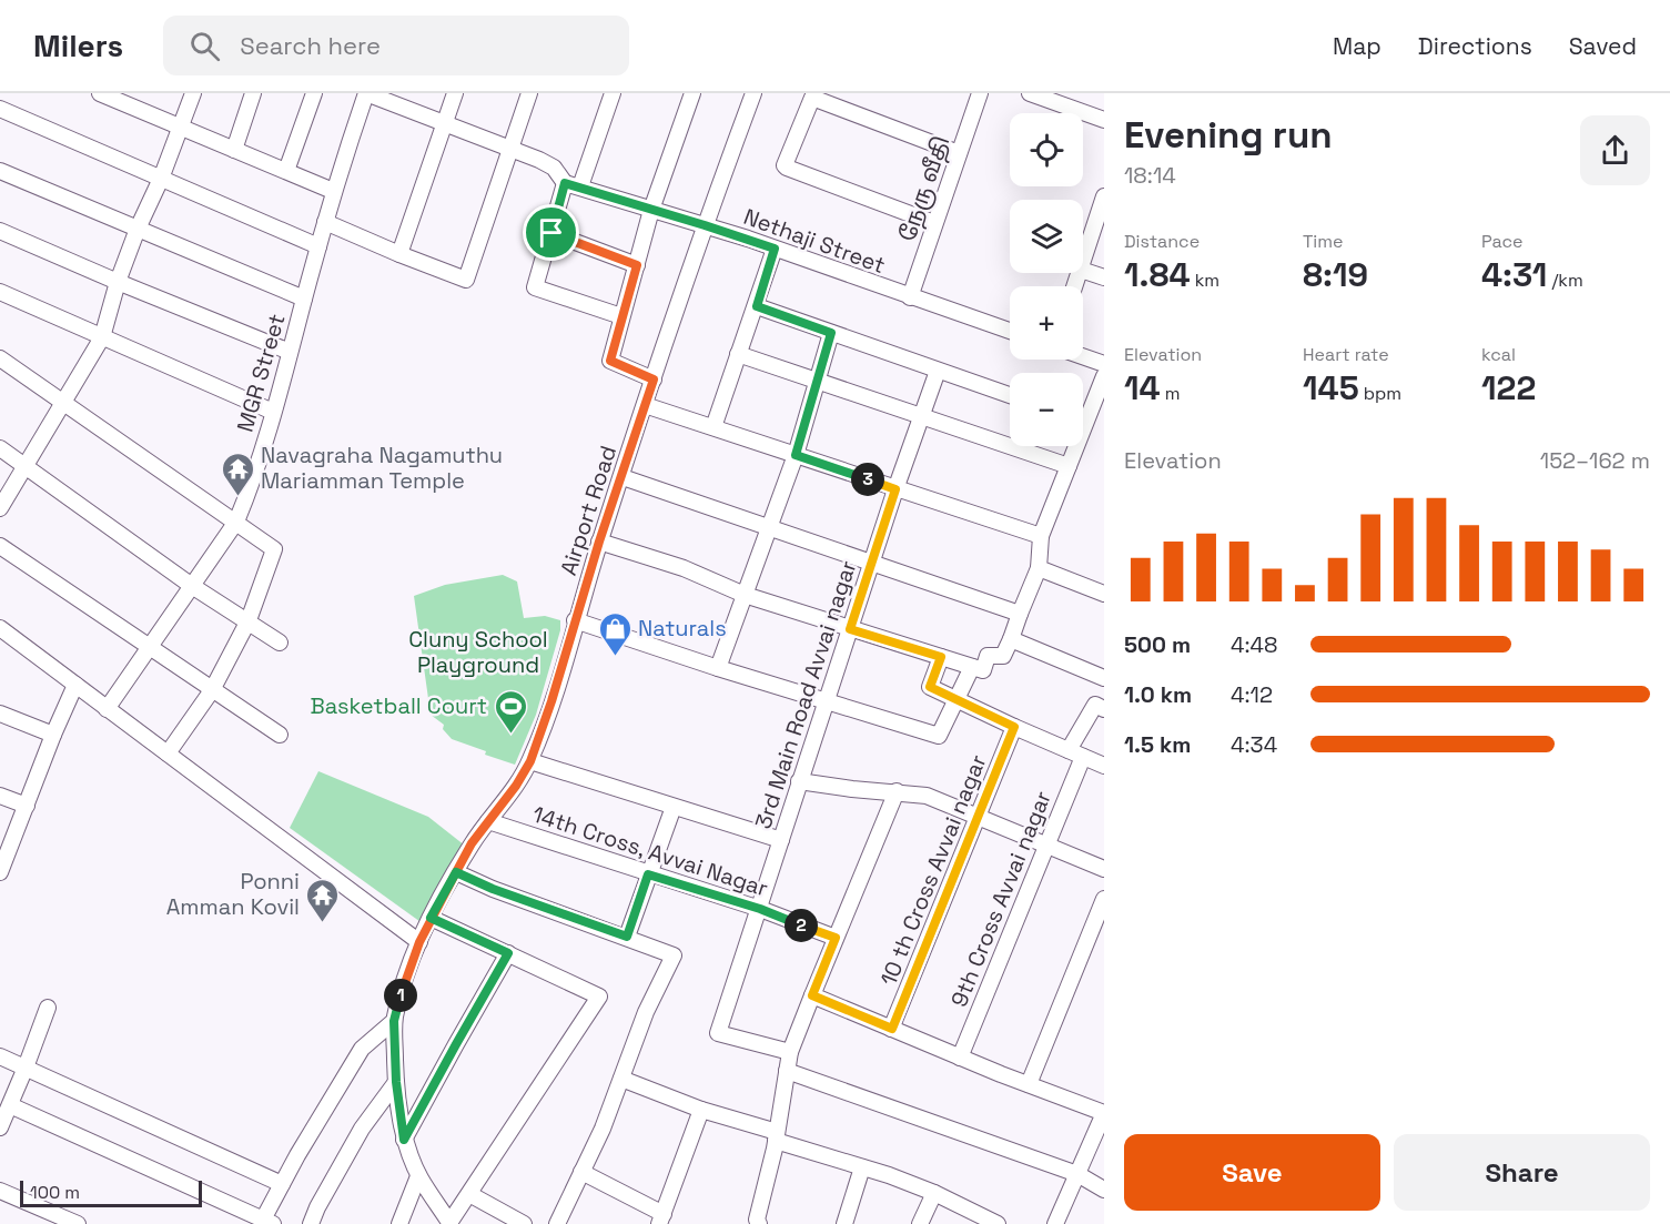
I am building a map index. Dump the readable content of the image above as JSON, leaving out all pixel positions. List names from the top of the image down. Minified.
{"streets":{"street":["நேரு வீதி","Nethaji Street","MGR Street","Airport Road","3rd Main Road Avvai nagar","14th Cross, Avvai Nagar","10 th Cross Avvai nagar","9th Cross Avvai nagar"]},"crossings":[["நேரு வீதி","Nethaji Street"],["Nethaji Street","Airport Road"],["Airport Road","14th Cross, Avvai Nagar"],["3rd Main Road Avvai nagar","14th Cross, Avvai Nagar"]],"parks":["Cluny School Playground"],"places":{"temple":["Navagraha Nagamuthu Mariamman Temple","Ponni Amman Kovil"],"shop":["Naturals"],"sports":["Basketball Court"]},"scale_bar":"100 m","page":{"header":"Milers","search":"Search here","nav":["Map","Directions","Saved"],"heading":["Evening run","18:14"],"map_buttons":["+","−"],"stats":[["Distance","1.84 km"],["Time","8:19"],["Pace","4:31 /km"],["Elevation","14 m"],["Heart rate","145 bpm"],["kcal","122"]],"chart":["Elevation","152–162 m"],"pins":["3","2","1"],"list":[{"name":"500 m","note":"4:48"},{"name":"1.0 km","note":"4:12"},{"name":"1.5 km","note":"4:34"}],"buttons":["Save","Share"],"scale":"100 m"}}
